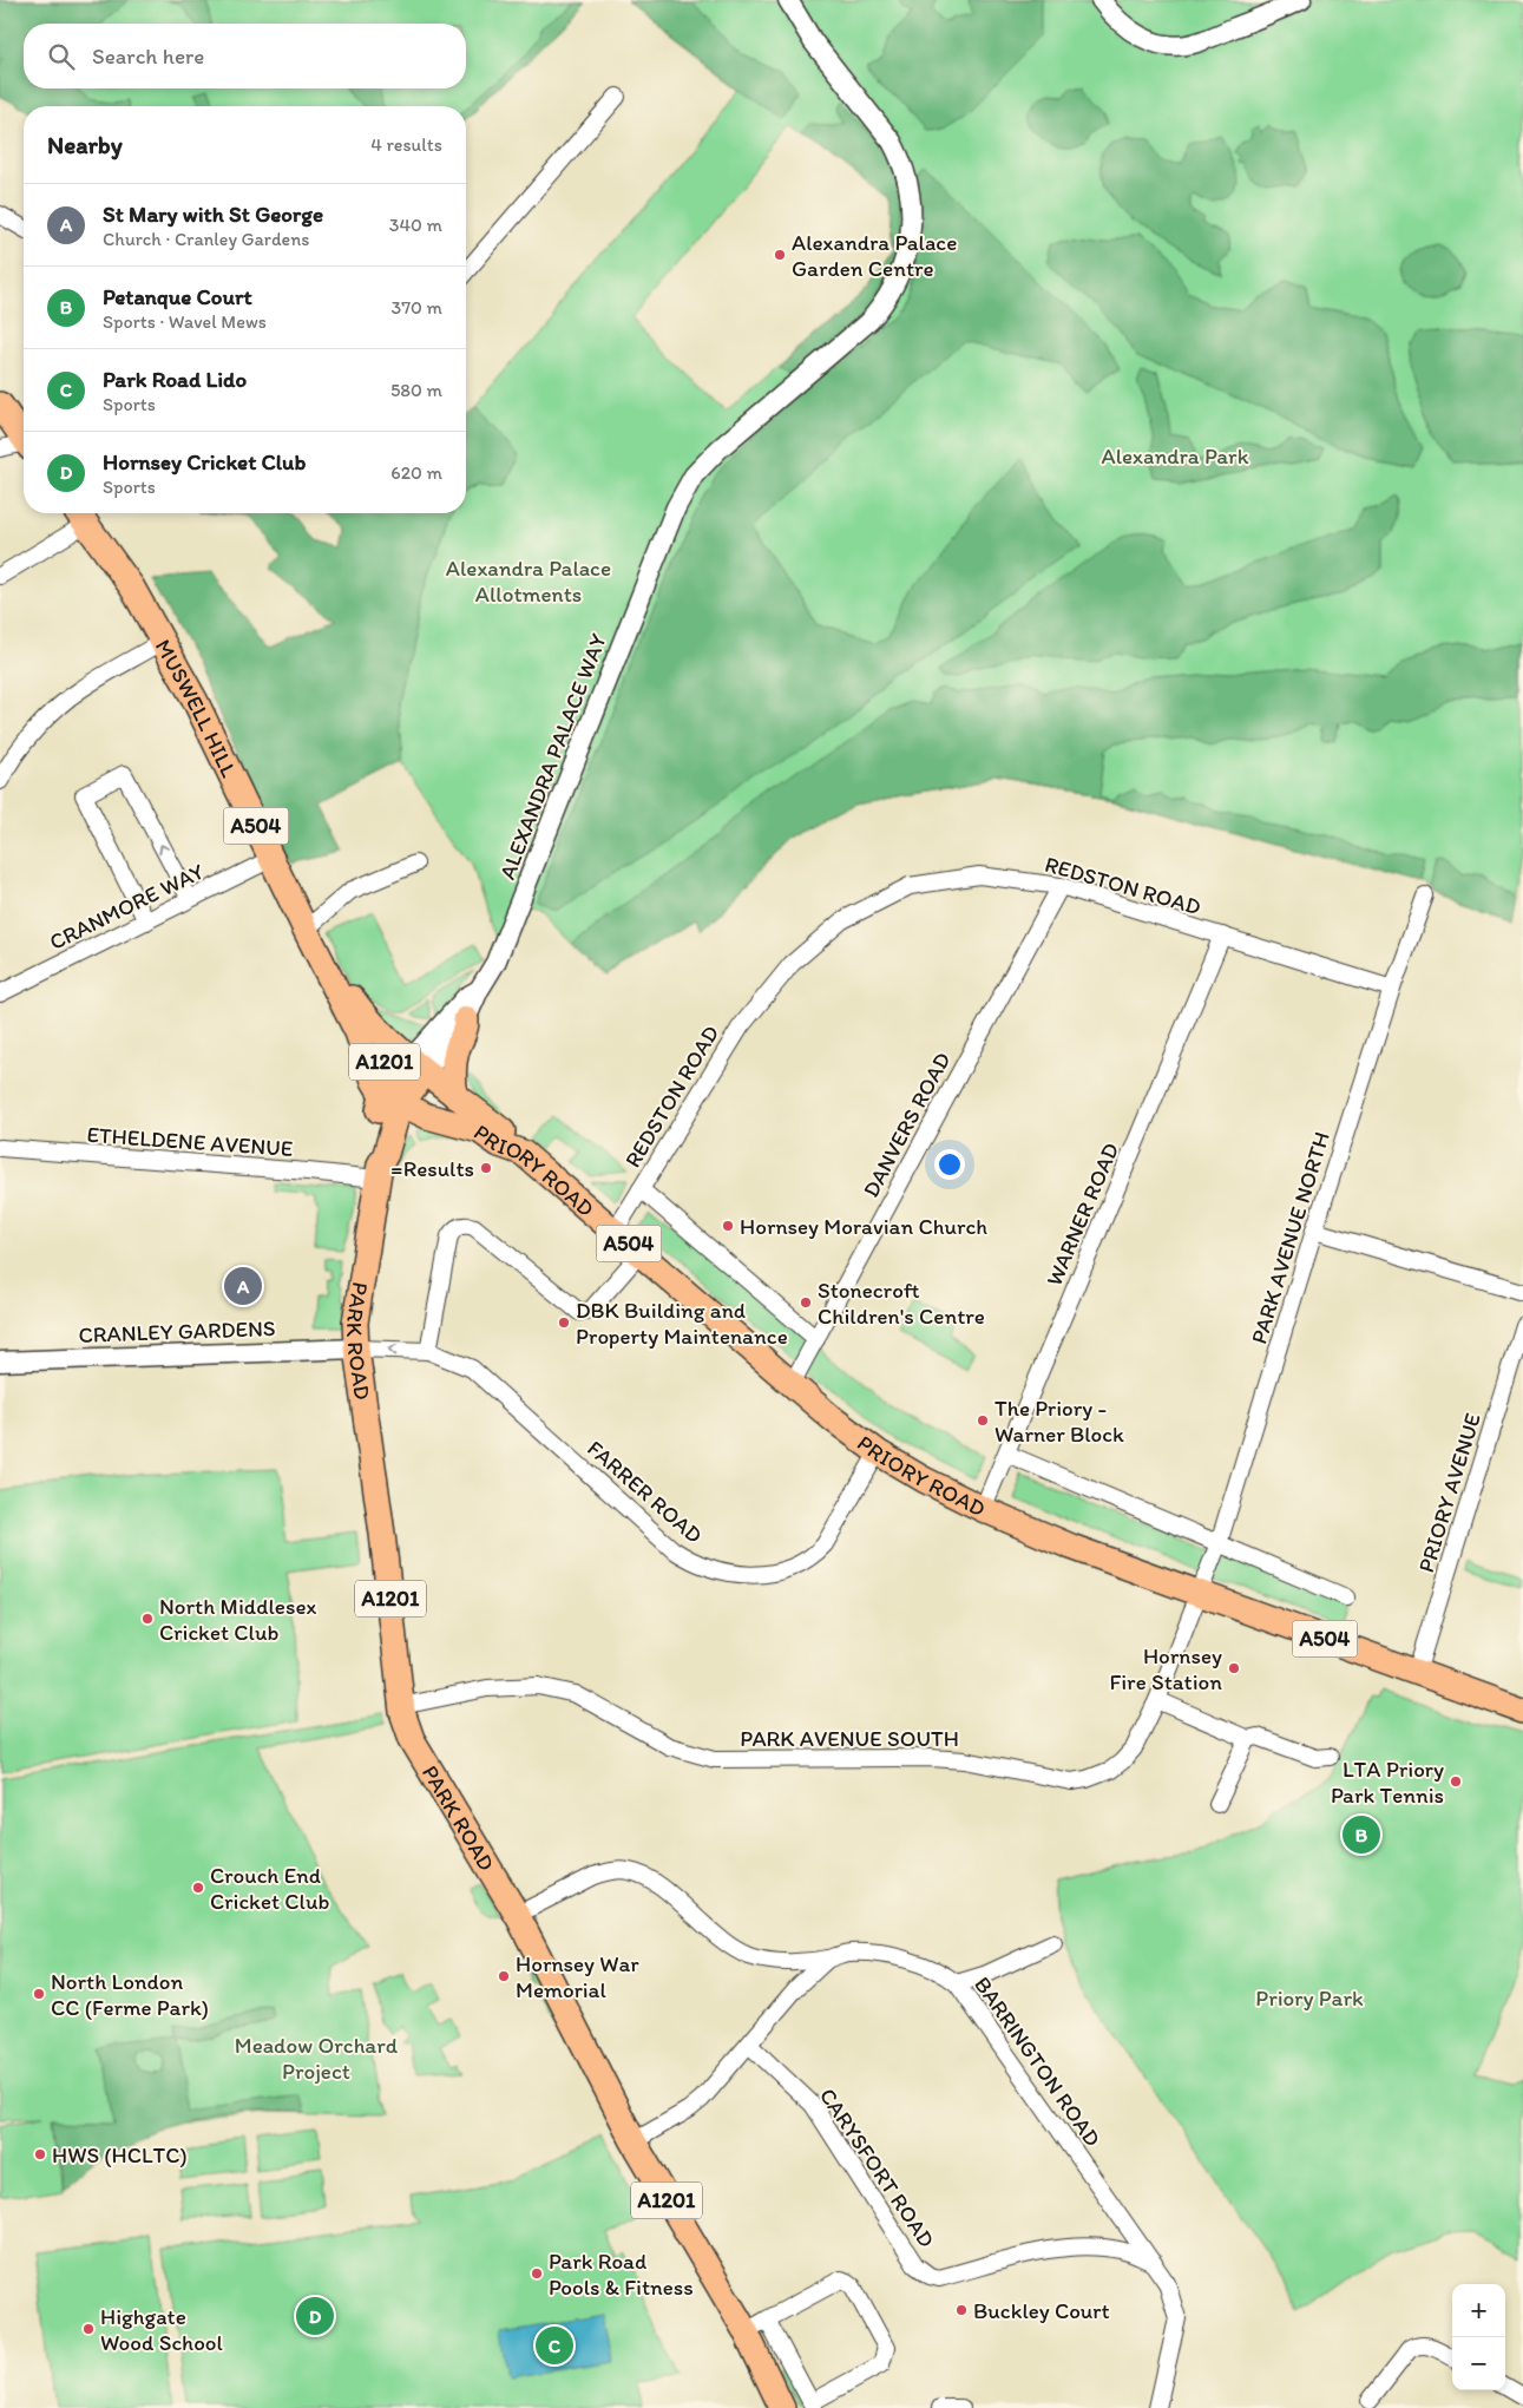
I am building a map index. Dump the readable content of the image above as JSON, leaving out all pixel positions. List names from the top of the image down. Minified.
{"streets":{"main road":["MUSWELL HILL","A504","A1201","PRIORY ROAD","PARK ROAD"],"street":["ALEXANDRA PALACE WAY","REDSTON ROAD","CRANMORE WAY","DANVERS ROAD","ETHELDENE AVENUE","WARNER ROAD","PARK AVENUE NORTH","CRANLEY GARDENS","FARRER ROAD","PRIORY AVENUE","PARK AVENUE SOUTH","BARRINGTON ROAD","CARYSFORT ROAD"]},"crossings":[["MUSWELL HILL","ALEXANDRA PALACE WAY"],["MUSWELL HILL","CRANMORE WAY"],["MUSWELL HILL","A1201"],["MUSWELL HILL","PRIORY ROAD"],["MUSWELL HILL","PARK ROAD"],["ALEXANDRA PALACE WAY","PARK ROAD"],["REDSTON ROAD","DANVERS ROAD"],["REDSTON ROAD","PRIORY ROAD"],["REDSTON ROAD","WARNER ROAD"],["REDSTON ROAD","PARK AVENUE NORTH"],["A1201","PRIORY ROAD"],["A1201","PARK ROAD"],["DANVERS ROAD","PRIORY ROAD"],["ETHELDENE AVENUE","PARK ROAD"],["PRIORY ROAD","WARNER ROAD"],["PRIORY ROAD","PARK AVENUE NORTH"],["PRIORY ROAD","PARK ROAD"],["PRIORY ROAD","FARRER ROAD"],["PRIORY ROAD","PRIORY AVENUE"],["PRIORY ROAD","PARK AVENUE SOUTH"],["PARK AVENUE NORTH","PARK AVENUE SOUTH"],["CRANLEY GARDENS","PARK ROAD"],["CRANLEY GARDENS","FARRER ROAD"],["PARK ROAD","FARRER ROAD"],["PARK ROAD","PARK AVENUE SOUTH"],["PARK ROAD","BARRINGTON ROAD"],["BARRINGTON ROAD","CARYSFORT ROAD"]],"parks":["Alexandra Park","Alexandra Palace Allotments","Priory Park","Meadow Orchard Project"],"places":["Alexandra Palace Garden Centre","=Results","Hornsey Moravian Church","Stonecroft Children's Centre","DBK Building and Property Maintenance","The Priory - Warner Block","North Middlesex Cricket Club","Hornsey Fire Station","LTA Priory Park Tennis","Crouch End Cricket Club","Hornsey War Memorial","North London CC (Ferme Park)","HWS (HCLTC)","Park Road Pools & Fitness","Buckley Court","Highgate Wood School"],"page":{"search":"Search here","heading":["Nearby","4 results"],"list":[{"mark":"A","name":"St Mary with St George","note":"Church · Cranley Gardens","value":"340 m"},{"mark":"B","name":"Petanque Court","note":"Sports · Wavel Mews","value":"370 m"},{"mark":"C","name":"Park Road Lido","note":"Sports","value":"580 m"},{"mark":"D","name":"Hornsey Cricket Club","note":"Sports","value":"620 m"}],"pins":["A","B","D","C"],"map_buttons":["+","−"]}}
